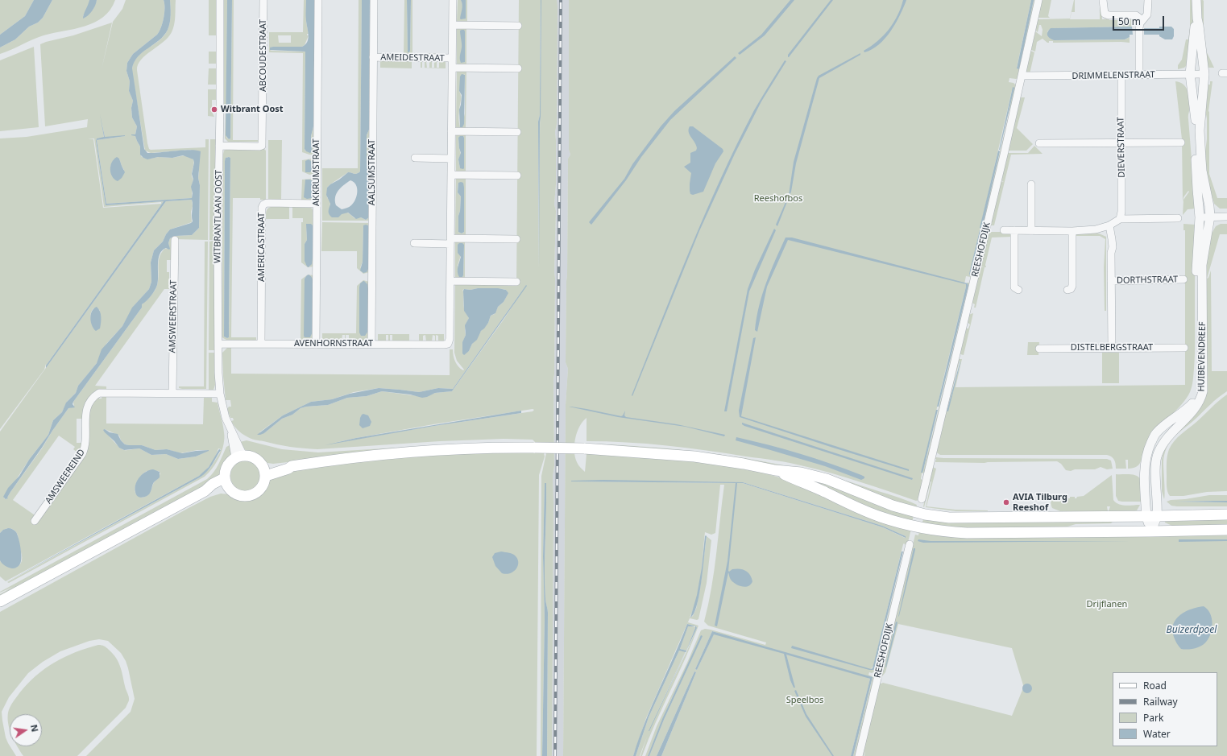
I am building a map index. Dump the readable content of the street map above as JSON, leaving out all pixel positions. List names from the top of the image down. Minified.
{"streets":{"street":["ABCOUDESTRAAT","AMEIDESTRAAT","DRIMMELENSTRAAT","DIEVERSTRAAT","AKKRUMSTRAAT","AALSUMSTRAAT","WITBRANTLAAN OOST","AMERICASTRAAT","REESHOFDIJK","DORTHSTRAAT","AMSWEERSTRAAT","AVENHORNSTRAAT","DISTELBERGSTRAAT","HUIBEVENDREEF","AMSWEEREIND"]},"crossings":[["ABCOUDESTRAAT","WITBRANTLAAN OOST"],["AMEIDESTRAAT","AALSUMSTRAAT"],["DRIMMELENSTRAAT","DIEVERSTRAAT"],["DRIMMELENSTRAAT","REESHOFDIJK"],["DRIMMELENSTRAAT","HUIBEVENDREEF"],["AKKRUMSTRAAT","AMERICASTRAAT"],["AKKRUMSTRAAT","AVENHORNSTRAAT"],["AALSUMSTRAAT","AVENHORNSTRAAT"],["WITBRANTLAAN OOST","AVENHORNSTRAAT"],["AMERICASTRAAT","AVENHORNSTRAAT"],["DORTHSTRAAT","DISTELBERGSTRAAT"],["AMSWEERSTRAAT","AMSWEEREIND"]],"water":["Buizerdpoel"],"parks":["Reeshofbos","Drijflanen","Speelbos"],"places":["Witbrant Oost","AVIA Tilburg Reeshof"],"legend":["Road","Railway","Park","Water"],"scale_bar":"50 m","north":"right"}
